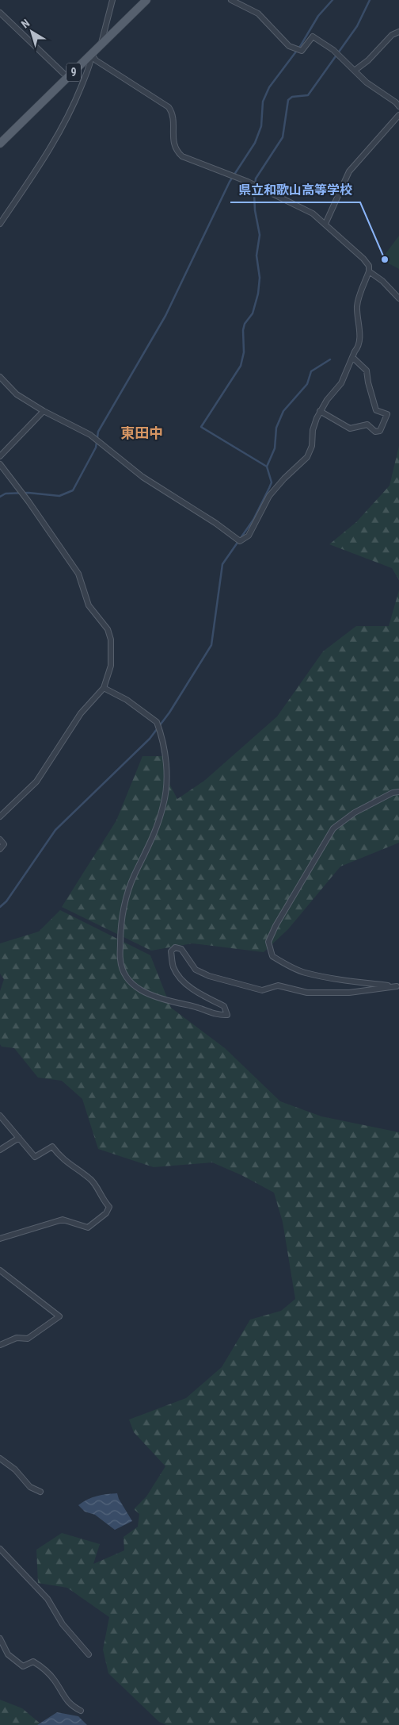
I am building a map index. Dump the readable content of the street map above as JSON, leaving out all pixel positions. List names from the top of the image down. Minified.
{"streets":{"main road":["9"]},"districts":["東田中"],"places":["県立和歌山高等学校"],"north":"top left"}
